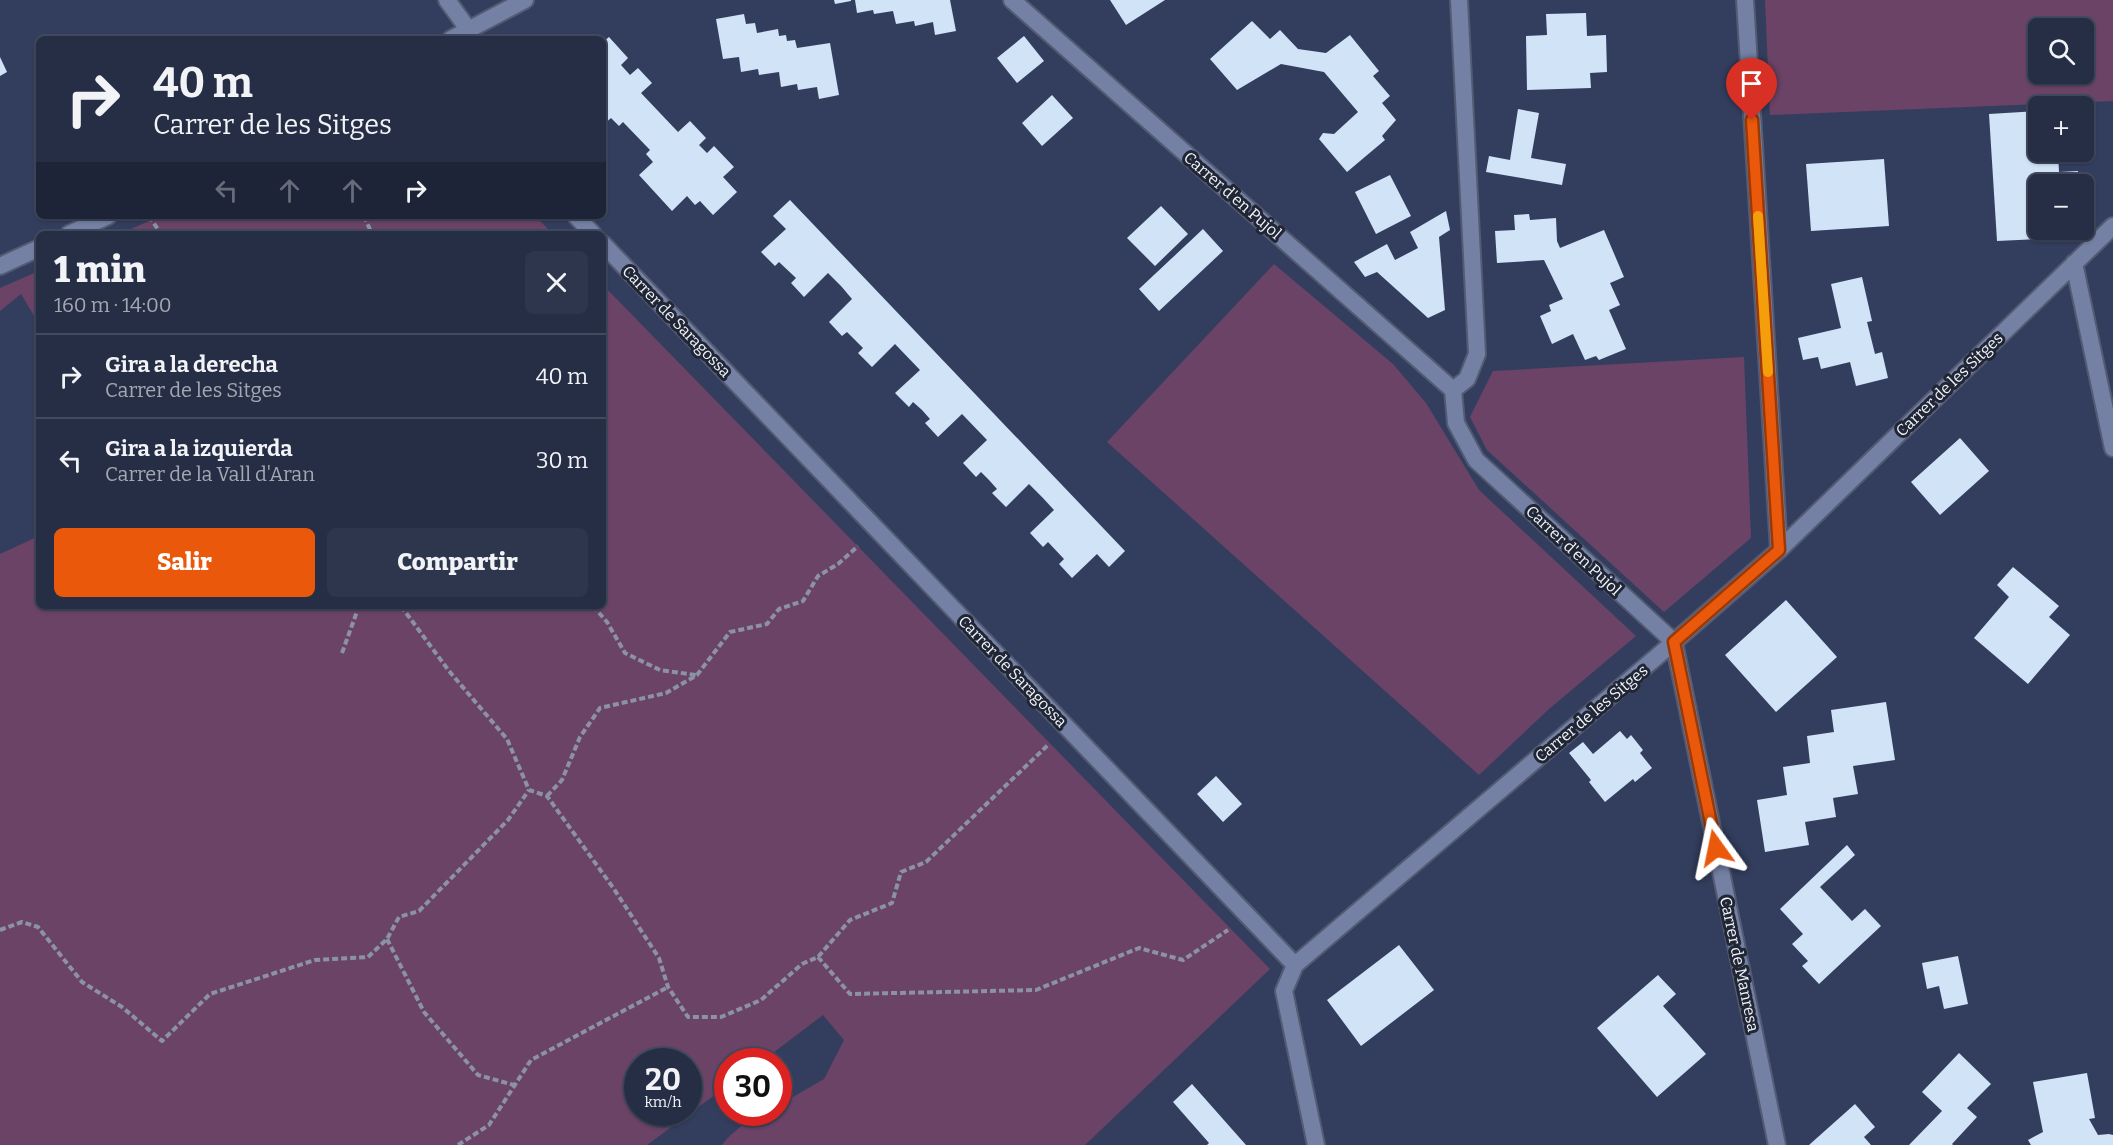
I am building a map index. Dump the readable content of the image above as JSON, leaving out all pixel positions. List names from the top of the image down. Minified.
{"streets":{"street":["Carrer d'en Pujol","Carrer de Saragossa","Carrer de les Sitges","Carrer de Manresa"]},"crossings":[["Carrer d'en Pujol","Carrer de les Sitges"],["Carrer d'en Pujol","Carrer de Manresa"],["Carrer de Saragossa","Carrer de les Sitges"],["Carrer de les Sitges","Carrer de Manresa"]],"page":{"map_buttons":["+","−"],"turn":["40 m","Carrer de les Sitges"],"heading":["1 min","160 m · 14:00"],"list":[{"name":"Gira a la derecha","note":"Carrer de les Sitges","value":"40 m"},{"name":"Gira a la izquierda","note":"Carrer de la Vall d'Aran","value":"30 m"}],"buttons":["Salir","Compartir"],"speed":"20 km/h","limit":"30"}}
